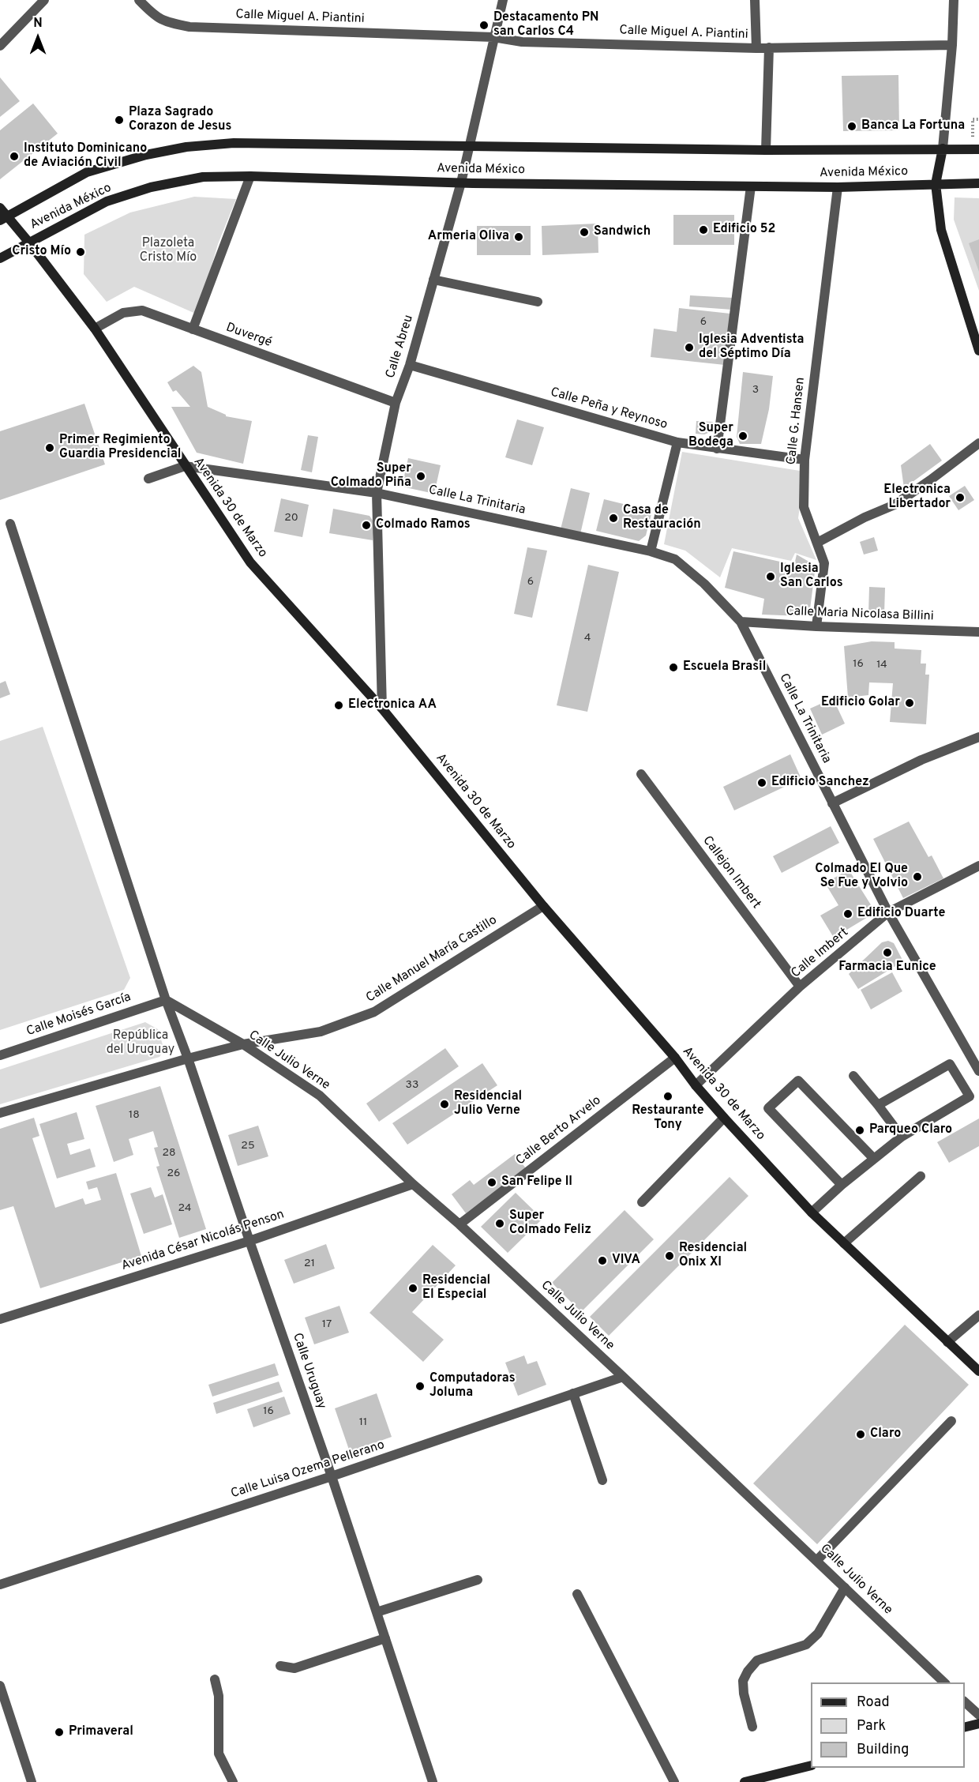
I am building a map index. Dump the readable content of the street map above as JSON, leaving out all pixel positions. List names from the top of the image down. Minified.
{"streets":{"main road":["Avenida México","Avenida 30 de Marzo"],"street":["Calle Miguel A. Piantini","Duvergé","Calle Abreu","Calle Peña y Reynoso","Calle G. Hansen","Calle La Trinitaria","Calle Maria Nicolasa Billini","Callejon Imbert","Calle Imbert","Calle Manuel María Castillo","Calle Moisés García","Calle Julio Verne","Calle Berto Arvelo","Avenida César Nicolás Penson","Calle Uruguay","Calle Luisa Ozema Pellerano"]},"crossings":[["Calle Miguel A. Piantini","Calle Abreu"],["Avenida México","Calle Abreu"],["Avenida México","Calle G. Hansen"],["Avenida México","Avenida 30 de Marzo"],["Duvergé","Calle Abreu"],["Duvergé","Avenida 30 de Marzo"],["Calle Abreu","Calle Peña y Reynoso"],["Calle Abreu","Calle La Trinitaria"],["Calle Abreu","Avenida 30 de Marzo"],["Calle Peña y Reynoso","Calle G. Hansen"],["Calle G. Hansen","Calle Maria Nicolasa Billini"],["Calle La Trinitaria","Avenida 30 de Marzo"],["Calle La Trinitaria","Calle Maria Nicolasa Billini"],["Calle La Trinitaria","Calle Imbert"],["Avenida 30 de Marzo","Calle Imbert"],["Avenida 30 de Marzo","Calle Manuel María Castillo"],["Avenida 30 de Marzo","Calle Berto Arvelo"],["Callejon Imbert","Calle Imbert"],["Calle Manuel María Castillo","Calle Julio Verne"],["Calle Manuel María Castillo","Calle Uruguay"],["Calle Moisés García","Calle Julio Verne"],["Calle Moisés García","Calle Uruguay"],["Calle Julio Verne","Calle Berto Arvelo"],["Calle Julio Verne","Avenida César Nicolás Penson"],["Calle Julio Verne","Calle Uruguay"],["Calle Julio Verne","Calle Luisa Ozema Pellerano"],["Avenida César Nicolás Penson","Calle Uruguay"],["Calle Uruguay","Calle Luisa Ozema Pellerano"]],"parks":["Plazoleta Cristo Mío","República del Uruguay"],"places":["Destacamento PN san Carlos C4","Plaza Sagrado Corazon de Jesus","Banca La Fortuna","Instituto Dominicano de Aviación Civil","Edificio 52","Sandwich","Armeria Oliva","Cristo Mío","Iglesia Adventista del Séptimo Día","Super Bodega","Primer Regimiento Guardia Presidencial","Super Colmado Piña","Electronica Libertador","Casa de Restauración","Colmado Ramos","Iglesia San Carlos","Escuela Brasil","Edificio Golar","Electronica AA","Edificio Sanchez","Colmado El Que Se Fue y Volvio","Edificio Duarte","Farmacia Eunice","Restaurante Tony","Residencial Julio Verne","Parqueo Claro","San Felipe II","Super Colmado Feliz","Residencial Onix XI","VIVA","Residencial El Especial","Computadoras Joluma","Claro","Primaveral"],"house_numbers":["6","3","20","6","4","16","14","33","18","25","28","26","24","21","17","16","11"],"legend":["Road","Park","Building"],"north":"top"}
